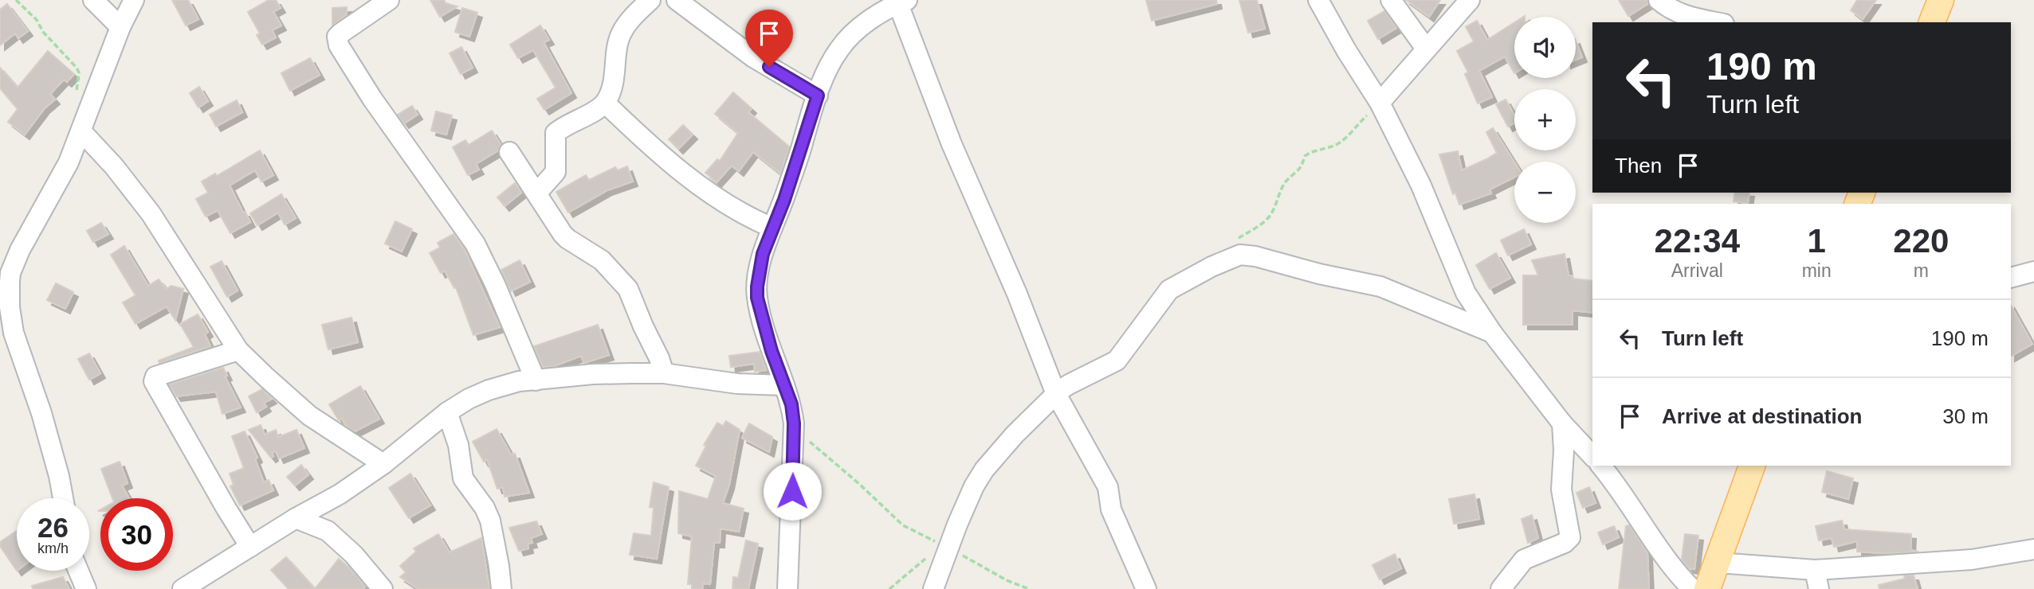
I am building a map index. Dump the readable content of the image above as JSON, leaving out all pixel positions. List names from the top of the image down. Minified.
{"page":{"map_buttons":["+","−"],"turn":["190 m","Turn left"],"then":"Then","eta":["22:34","Arrival","1","min","220","m"],"list":[{"name":"Turn left","value":"190 m"},{"name":"Arrive at destination","value":"30 m"}],"speed":"26 km/h","limit":"30"}}
